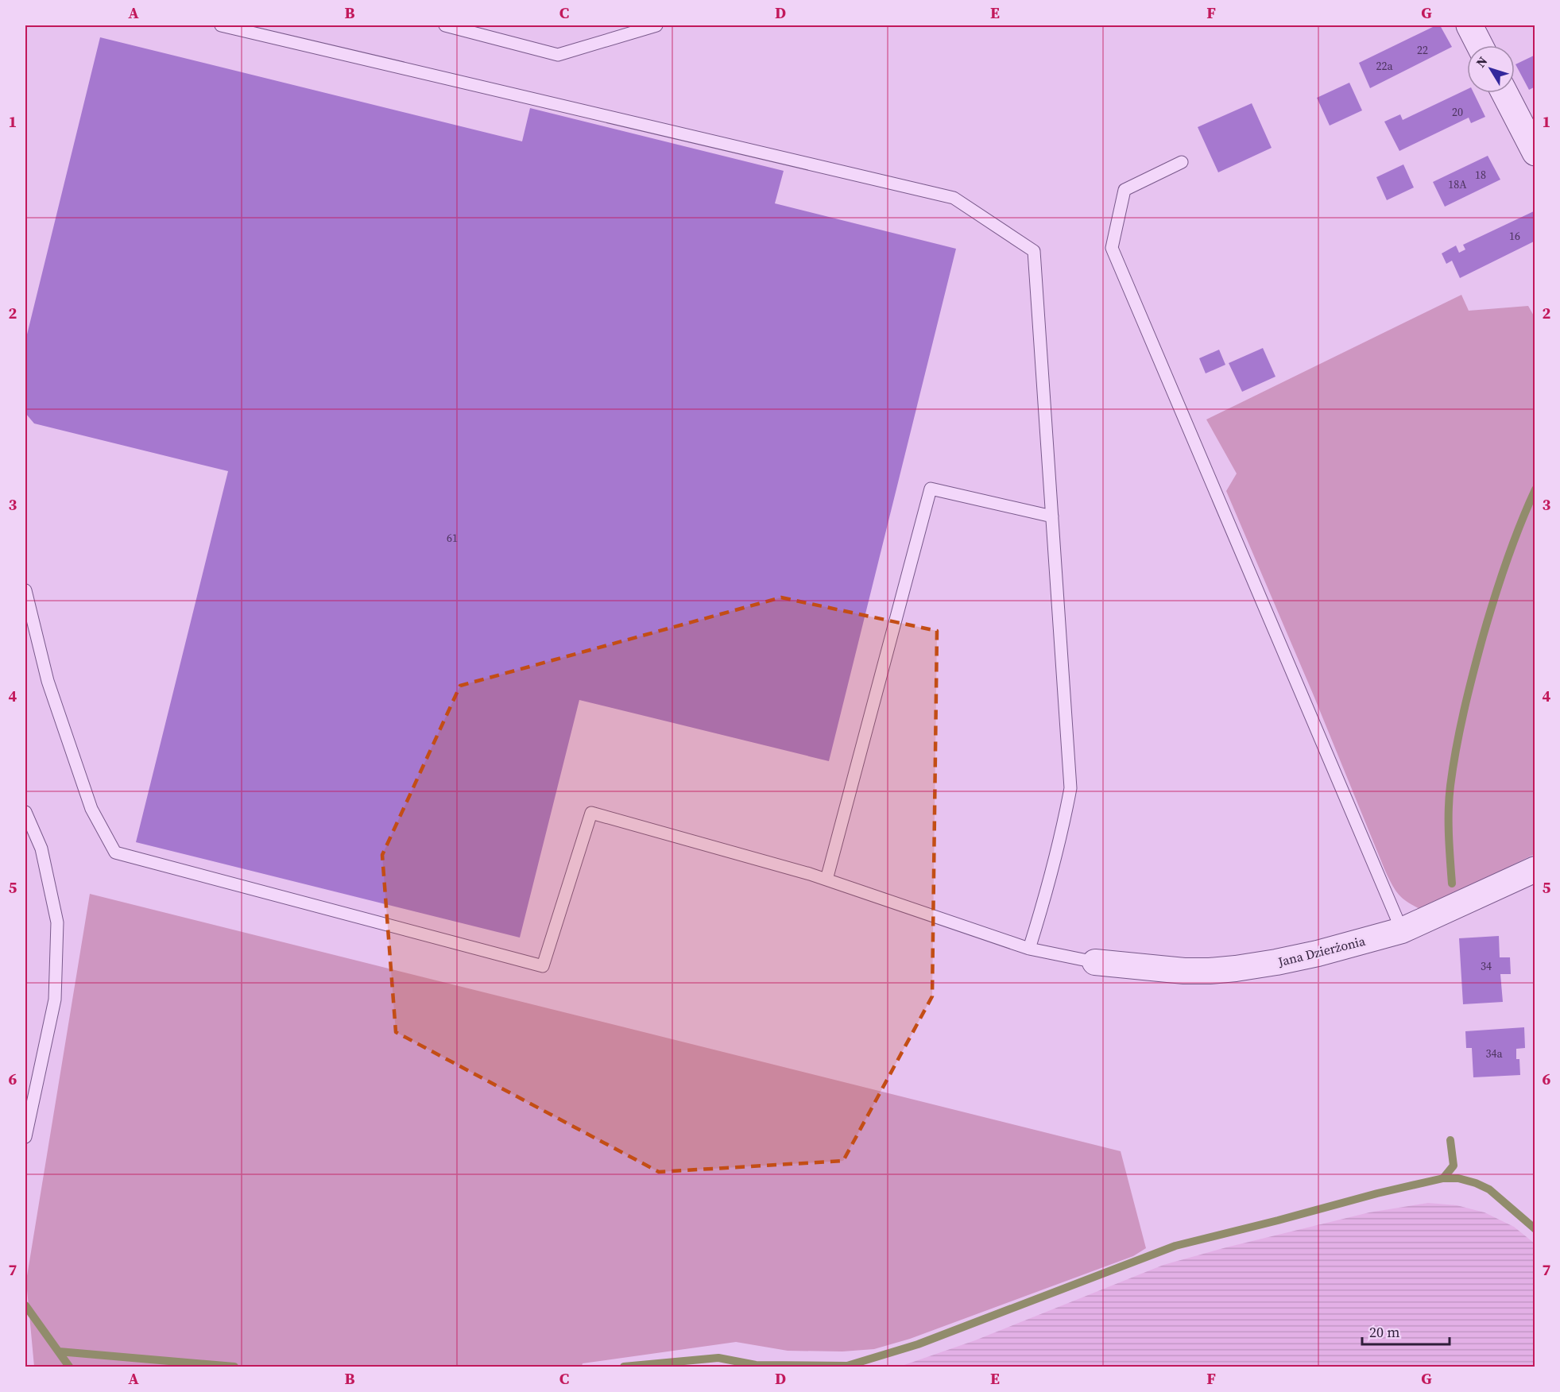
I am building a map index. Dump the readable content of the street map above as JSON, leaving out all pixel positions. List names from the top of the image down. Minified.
{"streets":{"street":["Jana Dzierżonia"]},"house_numbers":["22","22a","20","18","18A","16","61","34","34a"],"scale_bar":"20 m","north":"top left","grid":{"columns":["A","B","C","D","E","F","G"],"rows":["1","2","3","4","5","6","7"]}}
